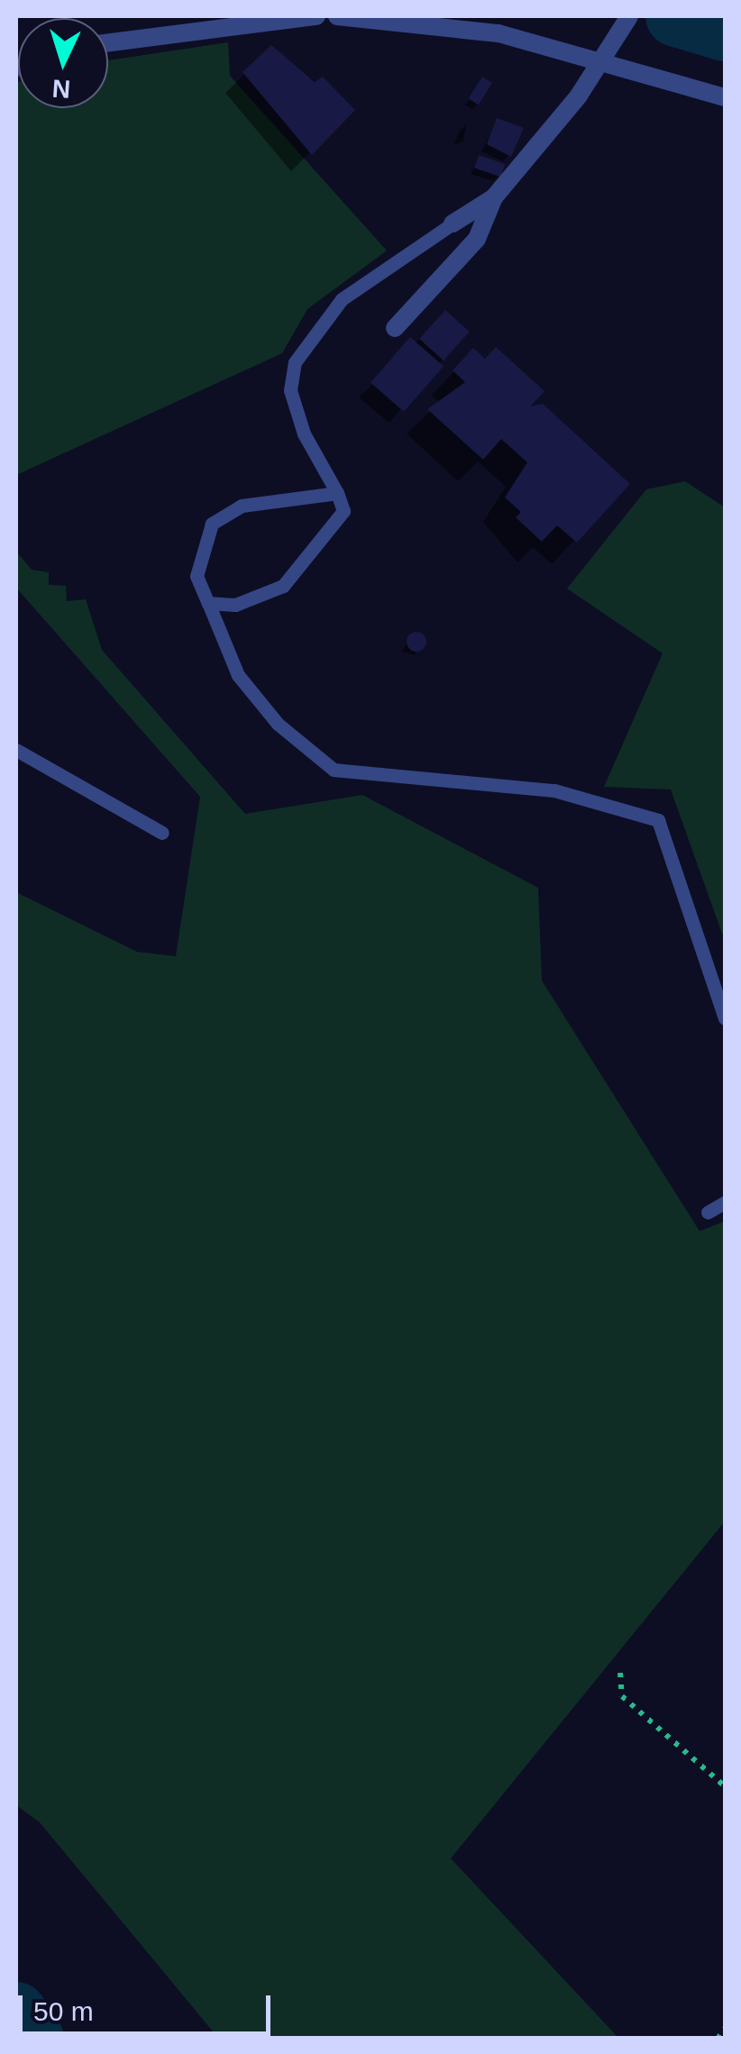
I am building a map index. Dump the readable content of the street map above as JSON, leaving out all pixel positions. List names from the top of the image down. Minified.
{"scale_bar":"50 m","north":"bottom"}
